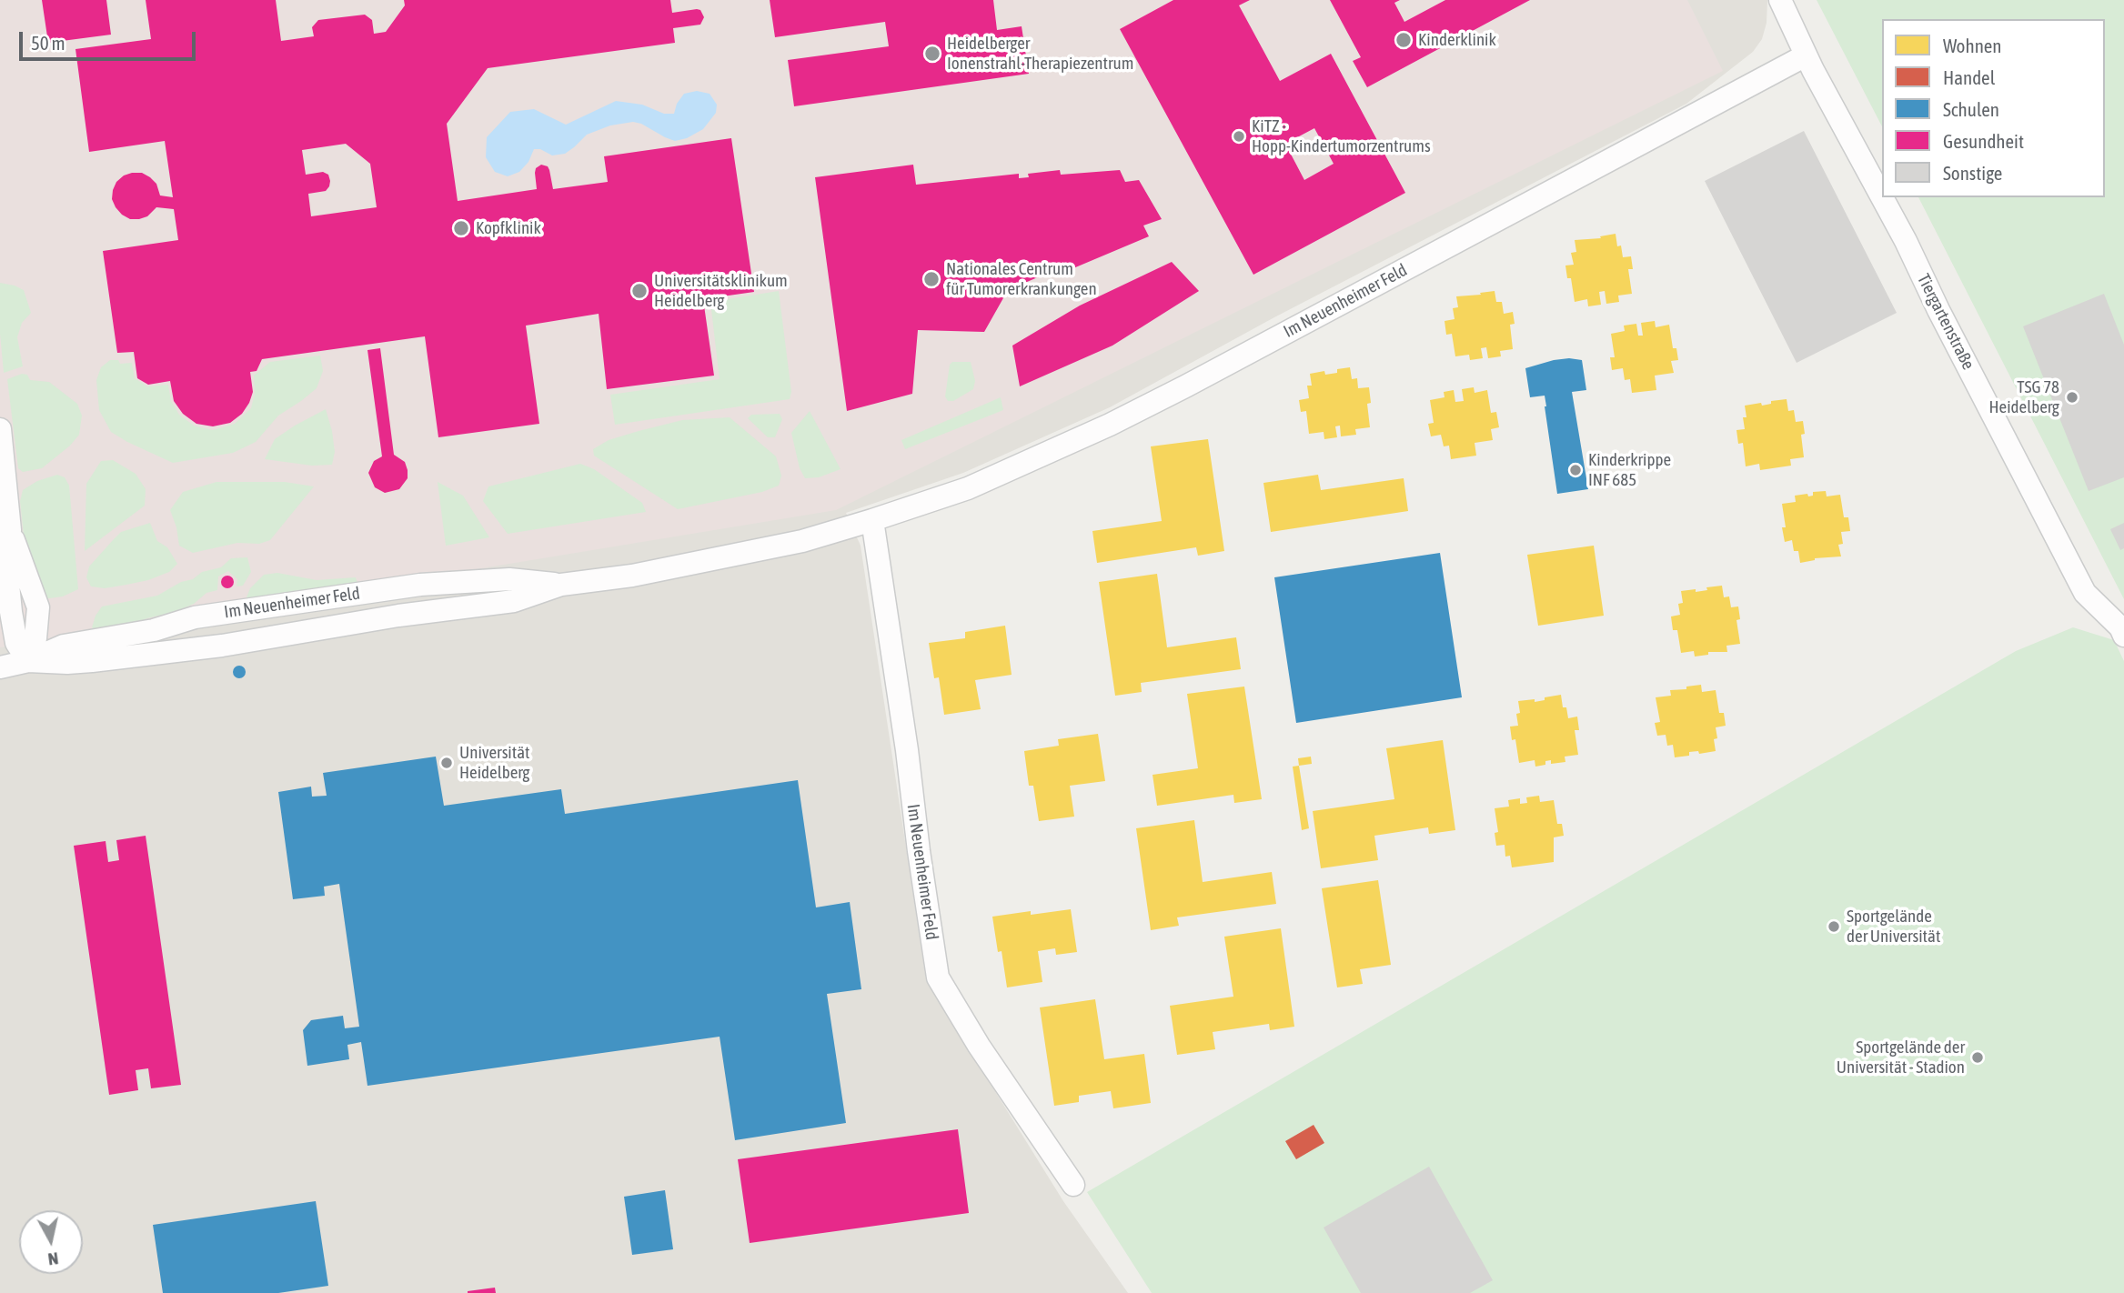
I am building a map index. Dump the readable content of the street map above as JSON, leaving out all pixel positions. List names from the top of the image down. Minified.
{"streets":{"street":["Im Neuenheimer Feld","Tiergartenstraße"]},"crossings":[["Im Neuenheimer Feld","Tiergartenstraße"]],"places":["Kinderklinik","Heidelberger Ionenstrahl-Therapiezentrum","KiTZ - Hopp-Kindertumorzentrums","Kopfklinik","Nationales Centrum für Tumorerkrankungen","Universitätsklinikum Heidelberg","TSG 78 Heidelberg","Kinderkrippe INF 685","Universität Heidelberg","Sportgelände der Universität","Sportgelände der Universität - Stadion"],"legend":["Wohnen","Handel","Schulen","Gesundheit","Sonstige"],"scale_bar":"50 m","north":"bottom"}
